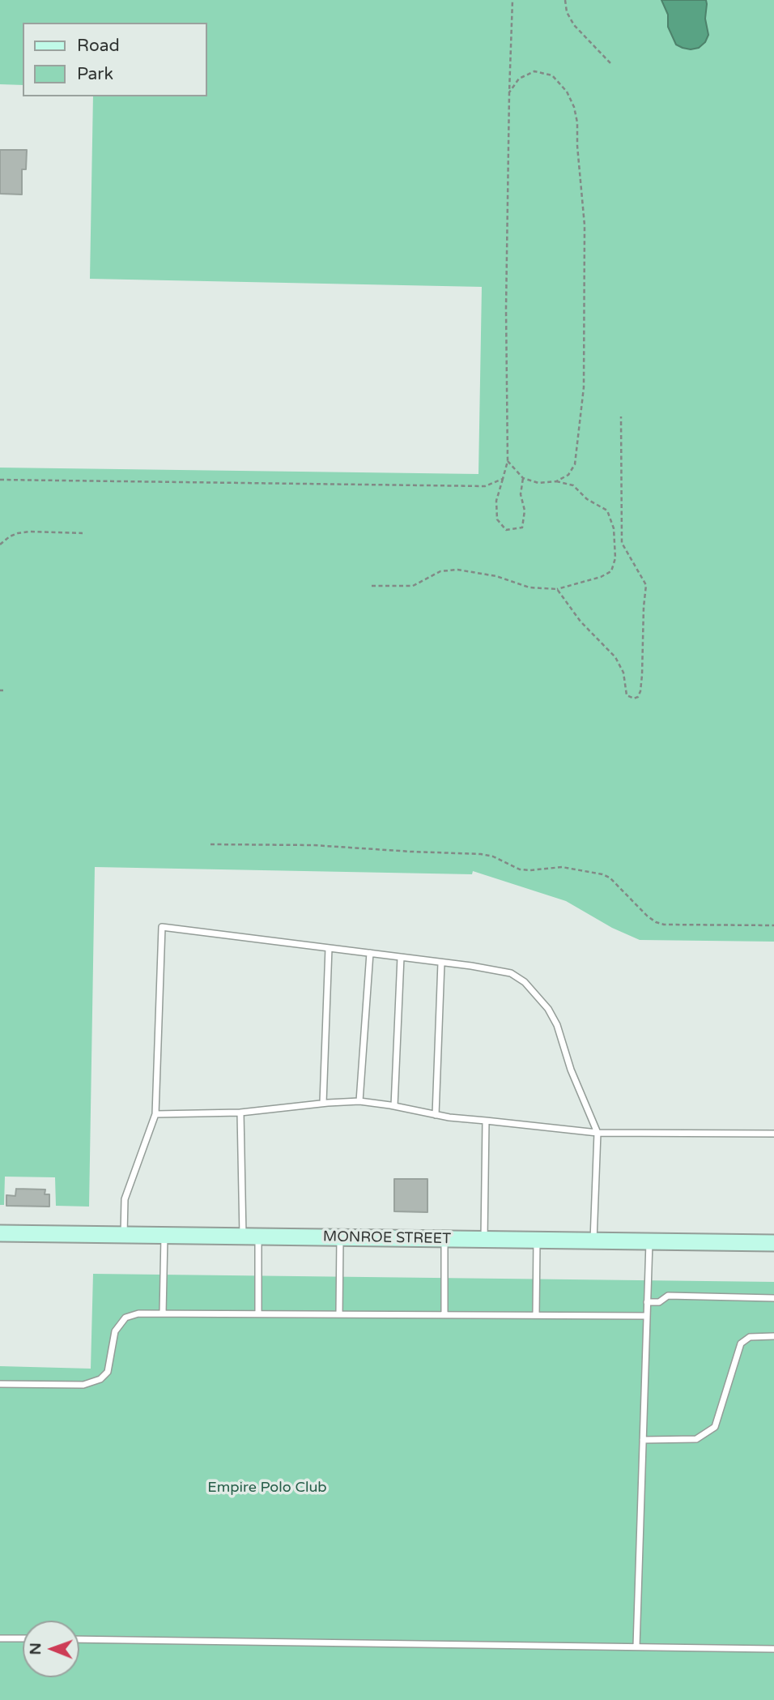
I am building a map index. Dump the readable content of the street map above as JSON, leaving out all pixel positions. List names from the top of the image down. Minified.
{"streets":{"main road":["MONROE STREET"]},"parks":["Empire Polo Club"],"legend":["Road","Park"],"north":"left"}
